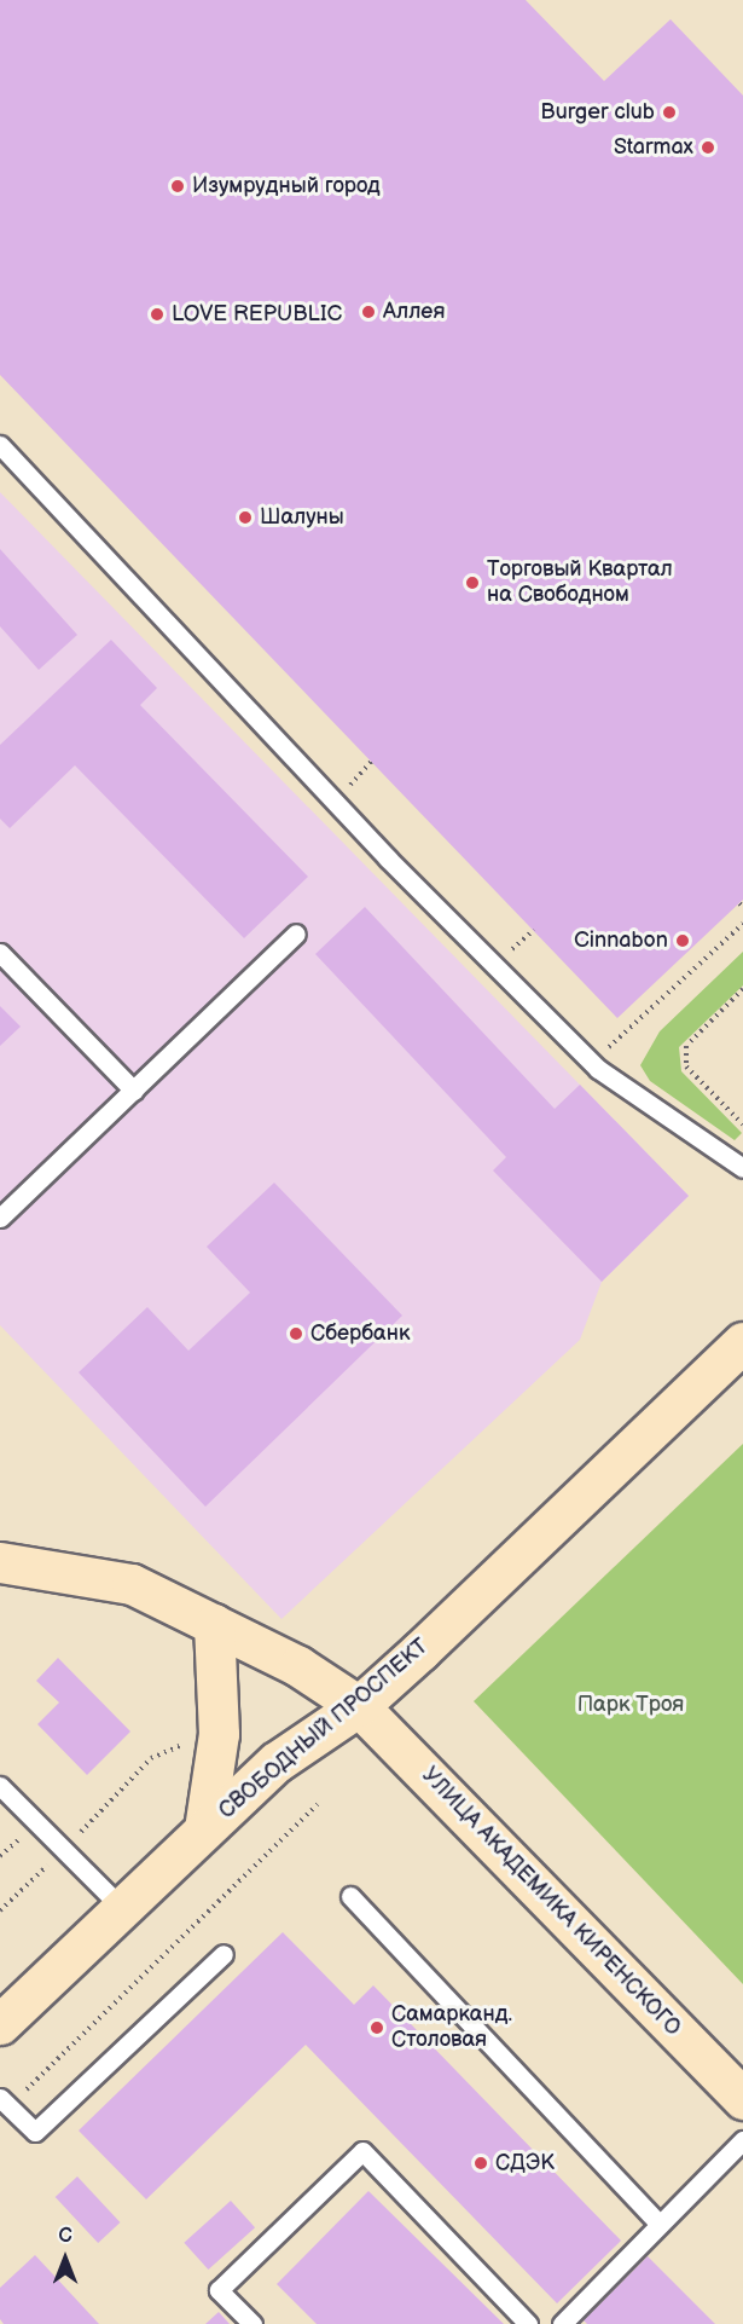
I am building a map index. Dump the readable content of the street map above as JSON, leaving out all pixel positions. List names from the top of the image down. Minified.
{"streets":{"main road":["СВОБОДНЫЙ ПРОСПЕКТ","УЛИЦА АКАДЕМИКА КИРЕНСКОГО"]},"crossings":[["СВОБОДНЫЙ ПРОСПЕКТ","УЛИЦА АКАДЕМИКА КИРЕНСКОГО"]],"parks":["Парк Троя"],"places":["Burger club","Starmax","Изумрудный город","Аллея","LOVE REPUBLIC","Шалуны","Торговый Квартал на Свободном","Cinnabon","Сбербанк","Самарканд. Столовая","СДЭК"],"north":"top"}
